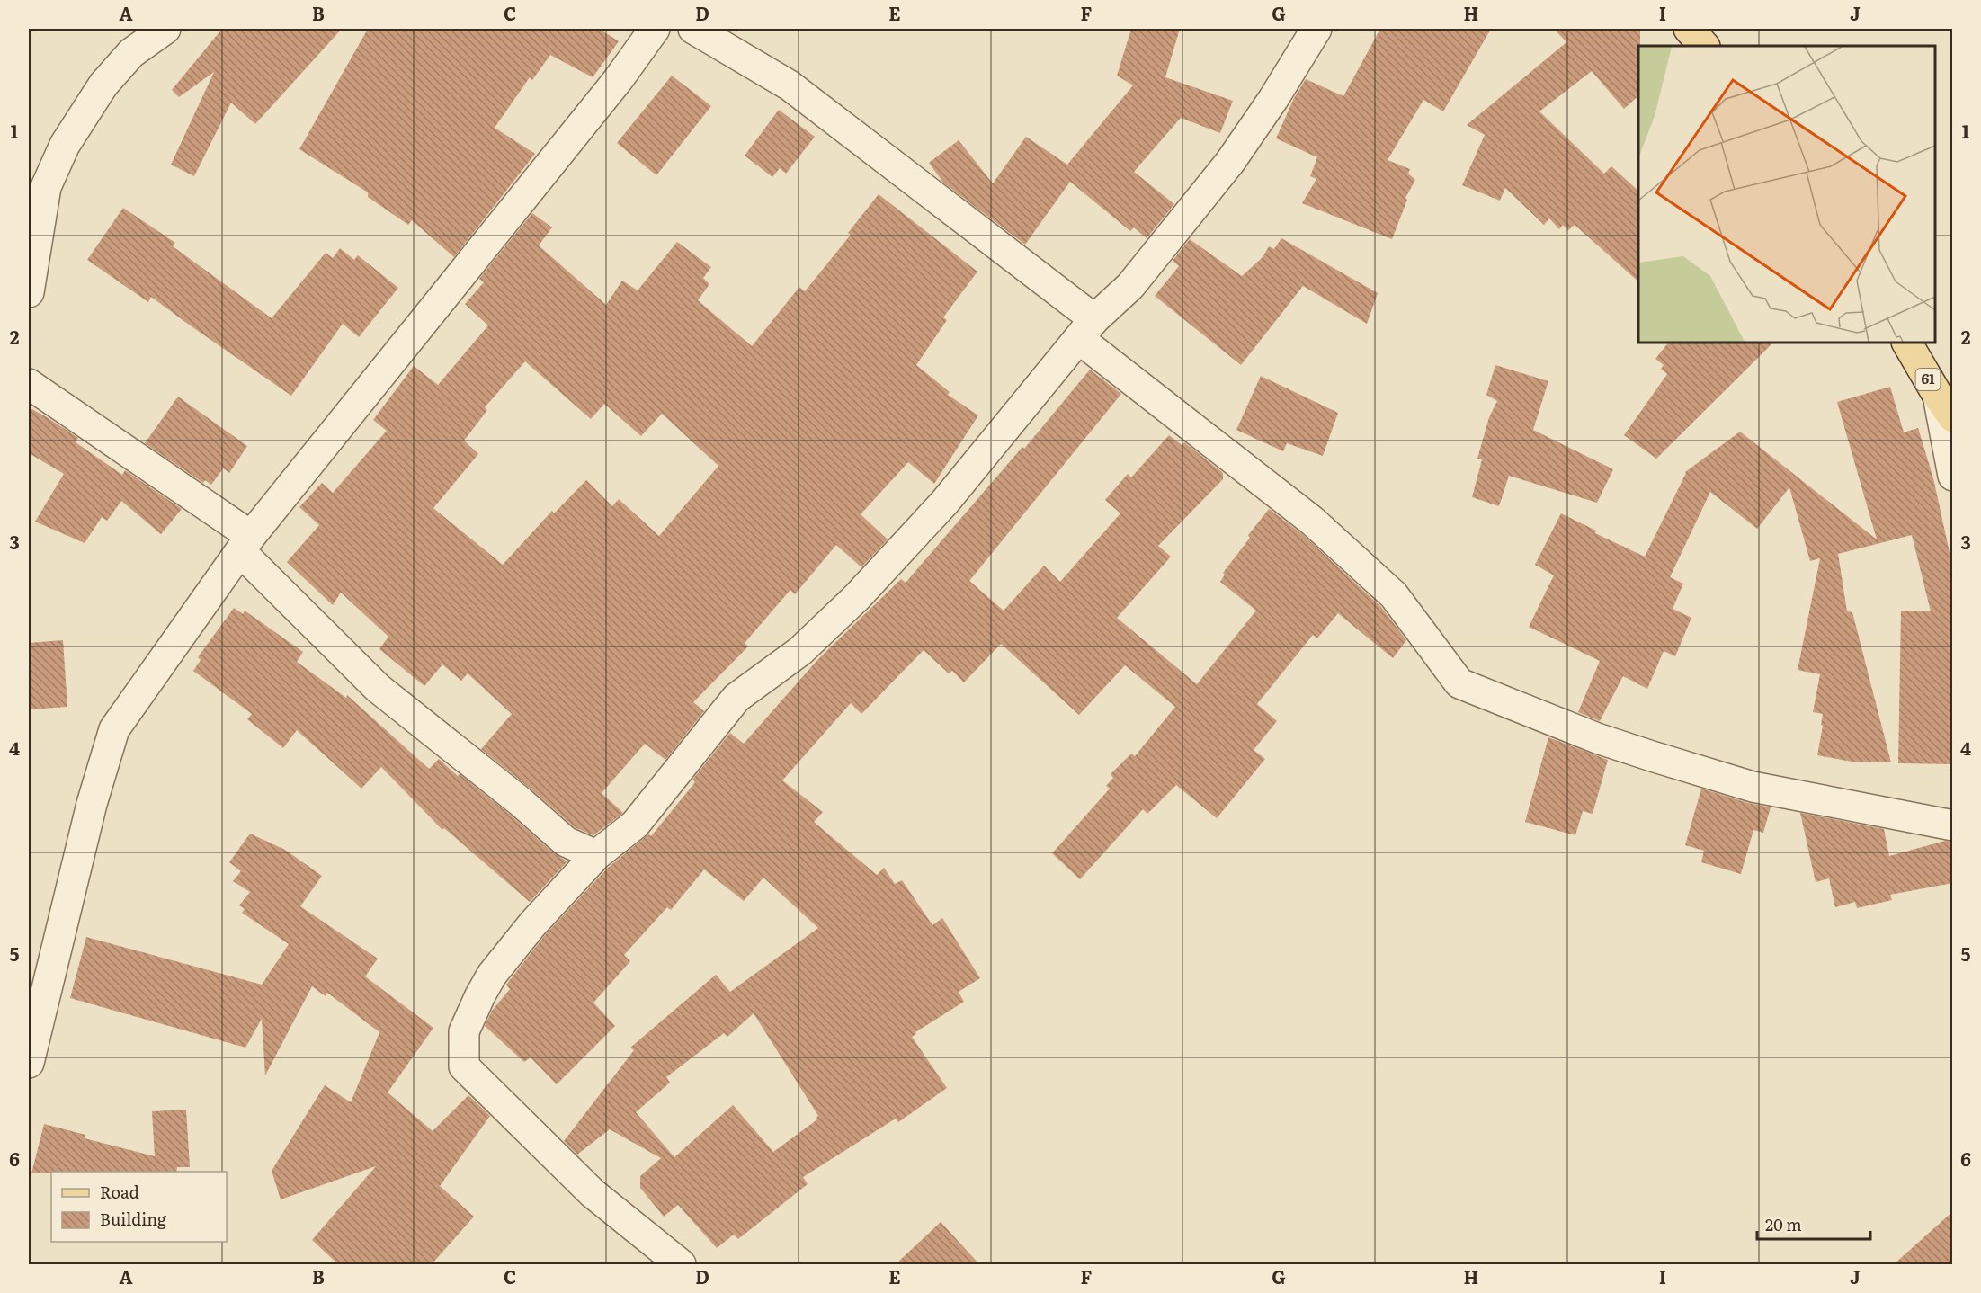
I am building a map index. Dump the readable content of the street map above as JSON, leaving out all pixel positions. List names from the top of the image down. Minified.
{"streets":{"main road":["61"]},"legend":["Road","Building"],"scale_bar":"20 m","grid":{"columns":["A","B","C","D","E","F","G","H","I","J"],"rows":["1","2","3","4","5","6"]}}
